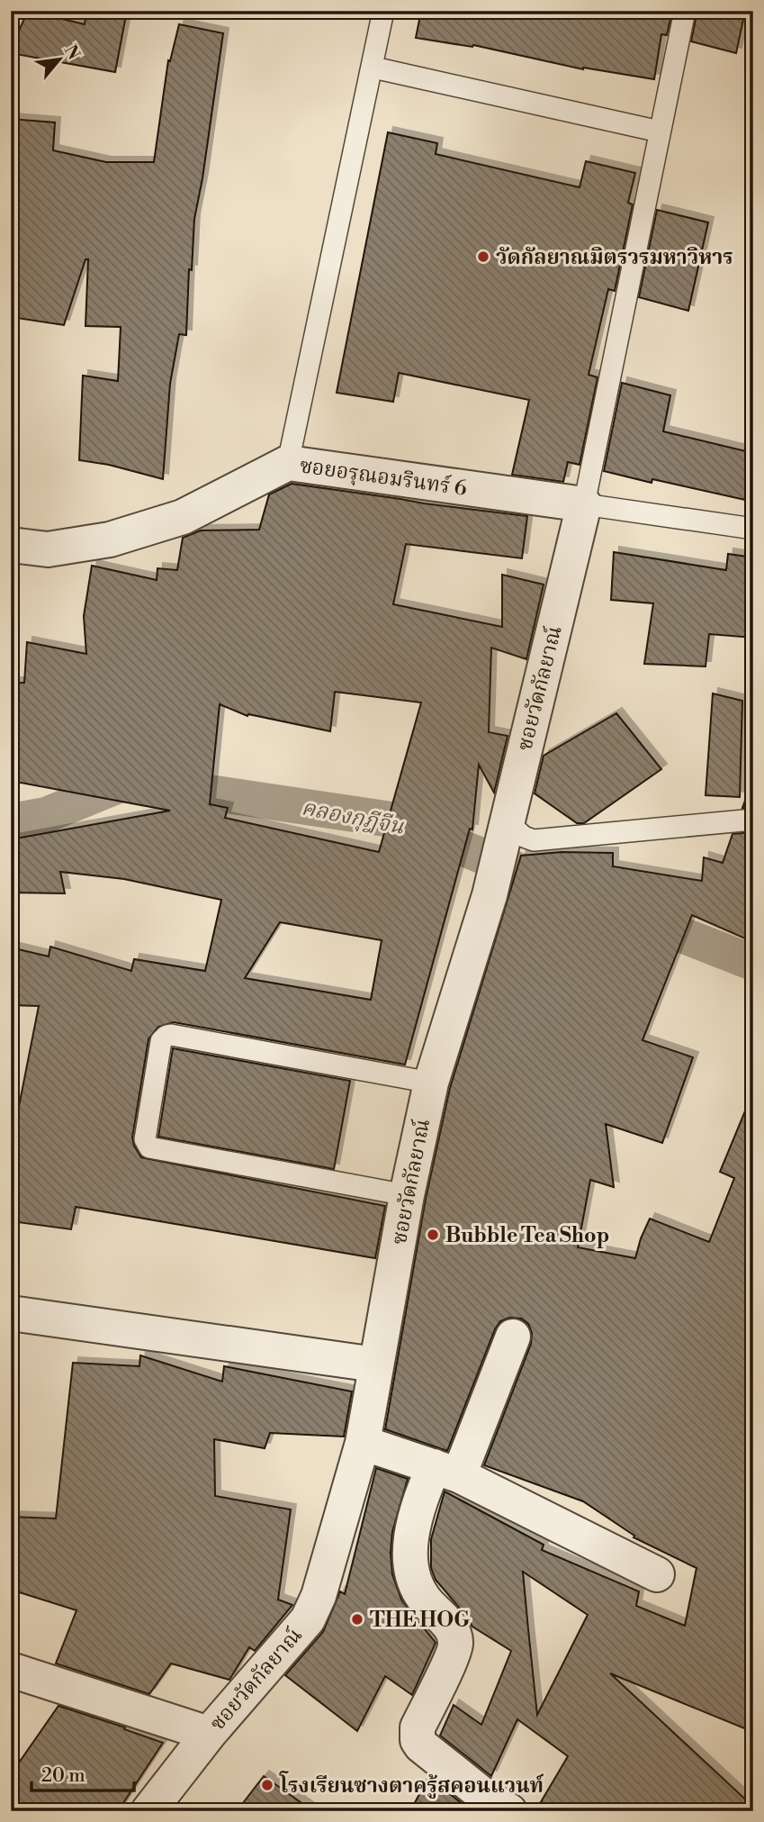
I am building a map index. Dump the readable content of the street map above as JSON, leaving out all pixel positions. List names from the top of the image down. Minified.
{"streets":{"street":["ซอยอรุณอมรินทร์ 6","ซอยวัดกัลยาณ์"]},"crossings":[["ซอยอรุณอมรินทร์ 6","ซอยวัดกัลยาณ์"]],"water":["คลองกุฎีจีน"],"places":["วัดกัลยาณมิตรวรมหาวิหาร","Bubble Tea Shop","THE HOG","โรงเรียนซางตาครู้สคอนแวนท์"],"scale_bar":"20 m","north":"top right"}
